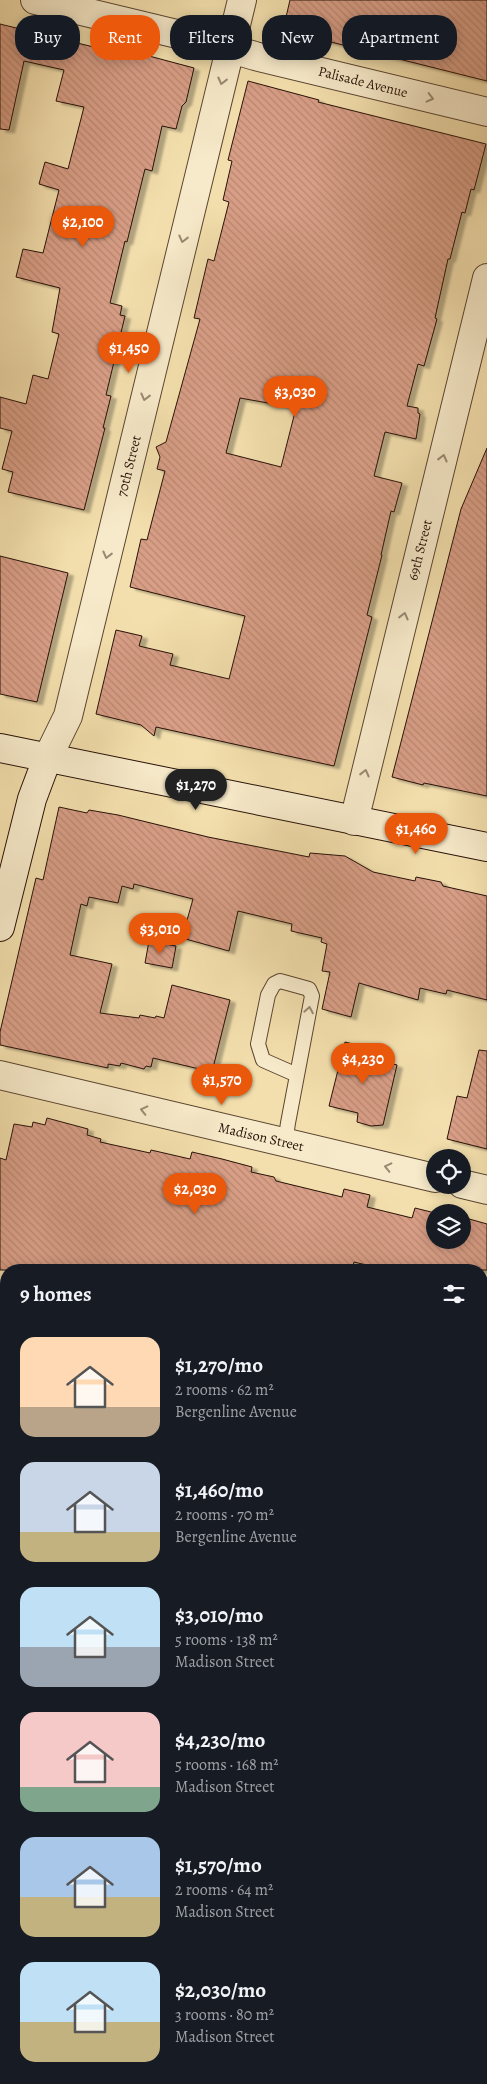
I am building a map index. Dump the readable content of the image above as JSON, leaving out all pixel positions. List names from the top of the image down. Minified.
{"streets":{"street":["Palisade Avenue","70th Street","69th Street","Madison Street"]},"one_way":["Palisade Avenue","70th Street","69th Street","Madison Street"],"page":{"chip":["Buy","Rent","Filters","New","Apartment"],"price":["$2,100","$1,450","$3,030","$1,270","$1,460","$3,010","$4,230","$1,570","$2,030"],"heading":"9 homes","list":[{"name":"$1,270/mo","note":"2 rooms · 62 m² · Bergenline Avenue"},{"name":"$1,460/mo","note":"2 rooms · 70 m² · Bergenline Avenue"},{"name":"$3,010/mo","note":"5 rooms · 138 m² · Madison Street"},{"name":"$4,230/mo","note":"5 rooms · 168 m² · Madison Street"},{"name":"$1,570/mo","note":"2 rooms · 64 m² · Madison Street"},{"name":"$2,030/mo","note":"3 rooms · 80 m² · Madison Street"}]}}
